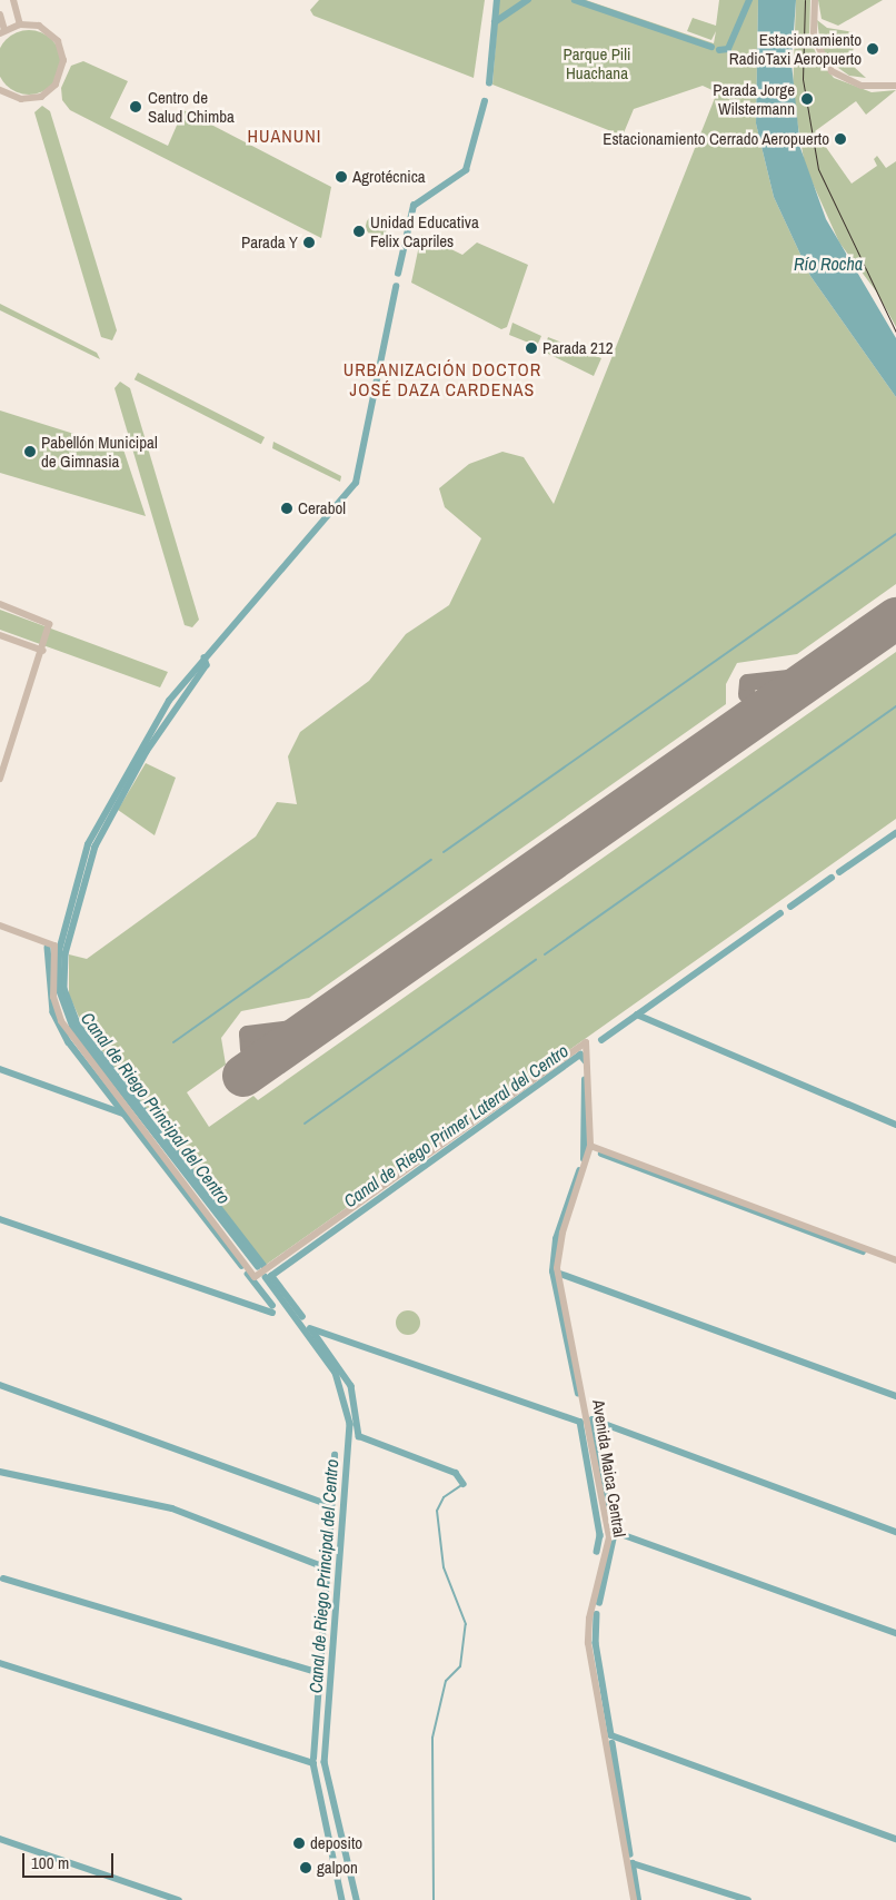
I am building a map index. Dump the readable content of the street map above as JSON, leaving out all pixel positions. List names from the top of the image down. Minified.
{"streets":{"street":["Avenida Maica Central"]},"districts":["HUANUNI","URBANIZACIÓN DOCTOR JOSÉ DAZA CARDENAS"],"water":["Río Rocha","Canal de Riego Principal del Centro","Canal de Riego Primer Lateral del Centro"],"parks":["Parque Pili Huachana"],"places":["Estacionamiento RadioTaxi Aeropuerto","Parada Jorge Wilstermann","Centro de Salud Chimba","Estacionamiento Cerrado Aeropuerto","Agrotécnica","Unidad Educativa Felix Capriles","Parada Y","Parada 212","Pabellón Municipal de Gimnasia","Cerabol","deposito","galpon"],"scale_bar":"100 m"}
